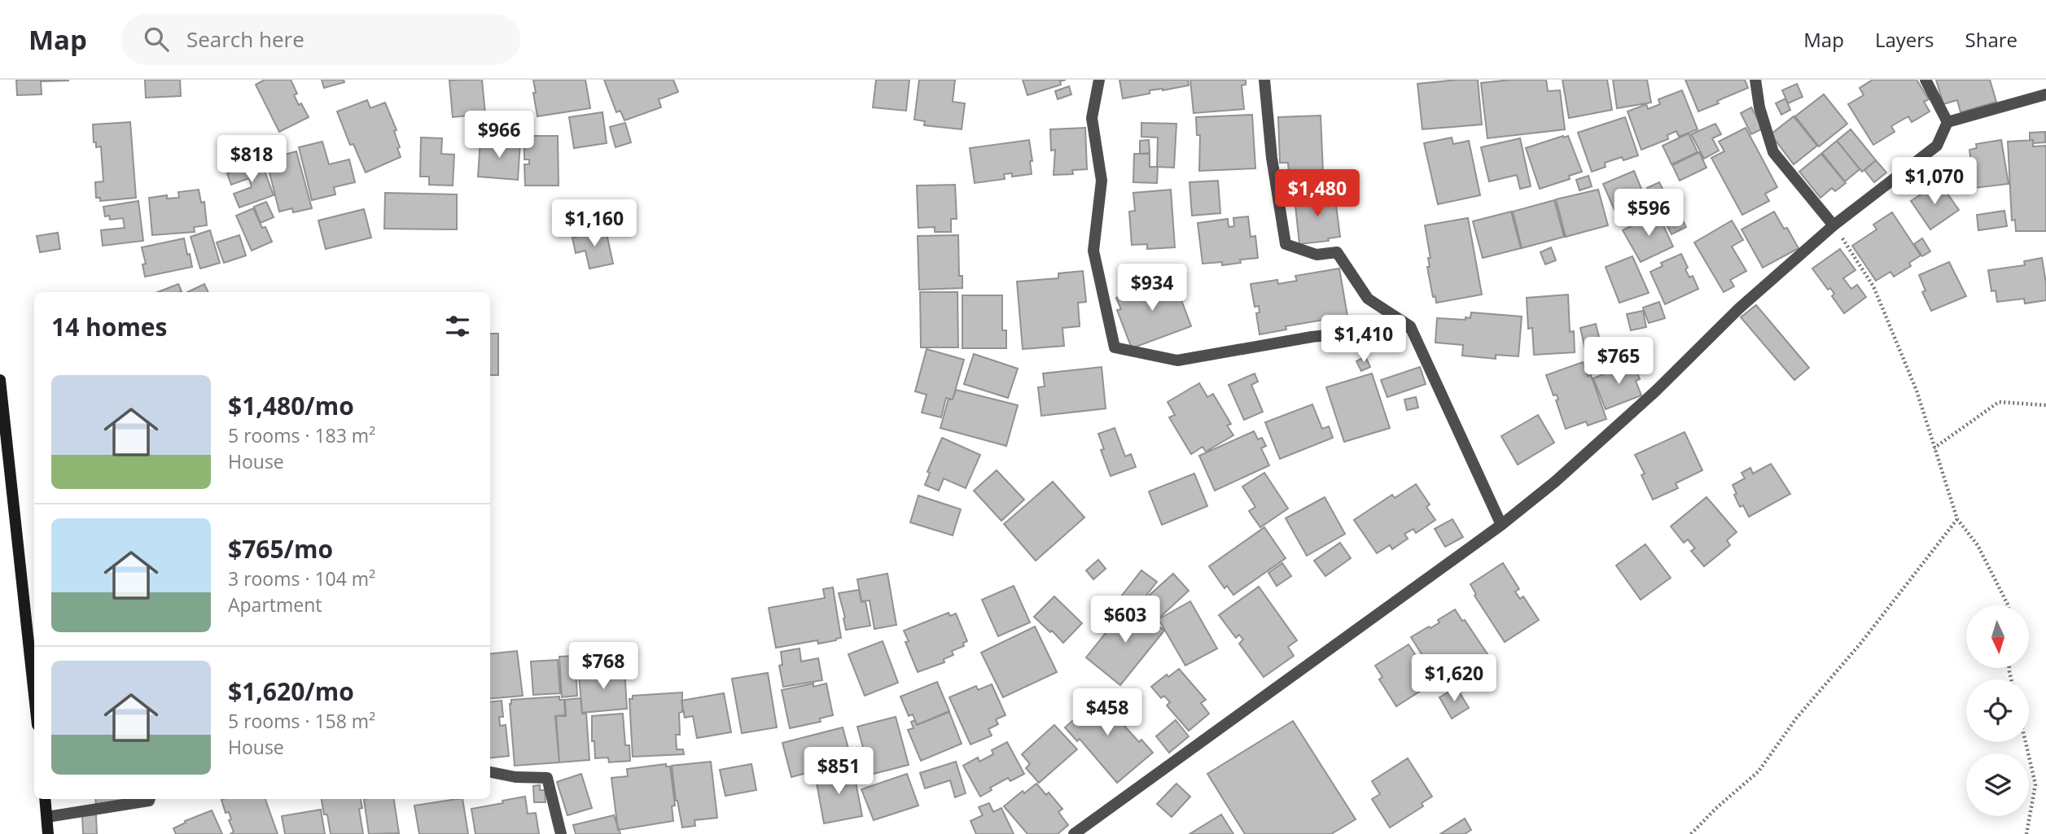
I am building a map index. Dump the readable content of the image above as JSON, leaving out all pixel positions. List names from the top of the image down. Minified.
{"north":"bottom","page":{"header":"Map","search":"Search here","nav":["Map","Layers","Share"],"price":["$966","$818","$1,070","$1,480","$596","$1,160","$934","$1,410","$765","$603","$768","$1,620","$458","$851"],"heading":"14 homes","list":[{"name":"$1,480/mo","note":"5 rooms · 183 m² · House"},{"name":"$765/mo","note":"3 rooms · 104 m² · Apartment"},{"name":"$1,620/mo","note":"5 rooms · 158 m² · House"}]}}
